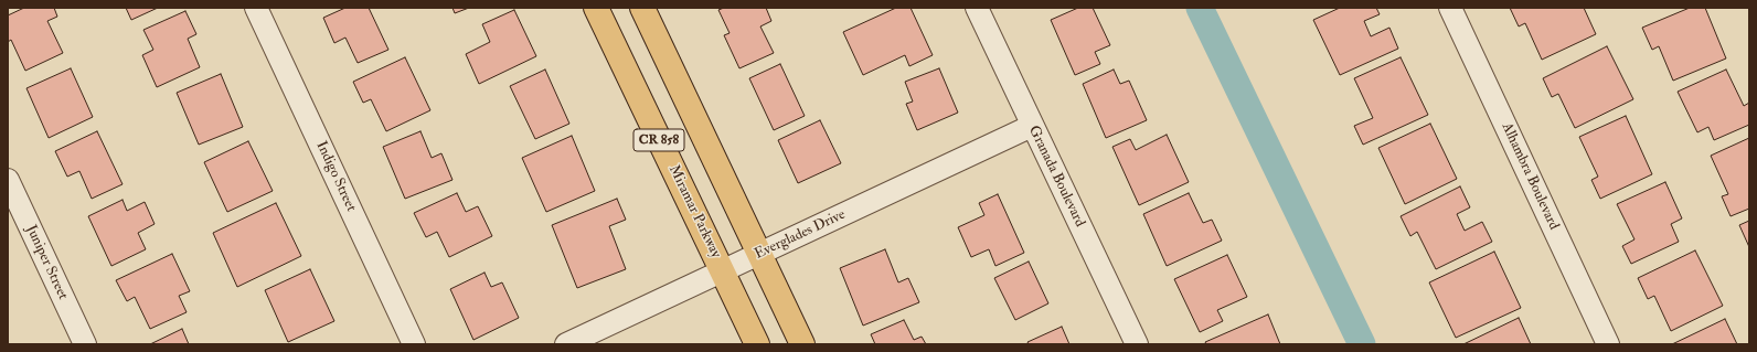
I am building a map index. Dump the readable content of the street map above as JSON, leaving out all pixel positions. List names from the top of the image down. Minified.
{"streets":{"main road":["CR 858","Miramar Parkway"],"street":["Indigo Street","Granada Boulevard","Alhambra Boulevard","Everglades Drive","Juniper Street"]},"crossings":[["CR 858","Everglades Drive"],["Granada Boulevard","Everglades Drive"],["Miramar Parkway","Everglades Drive"]]}
